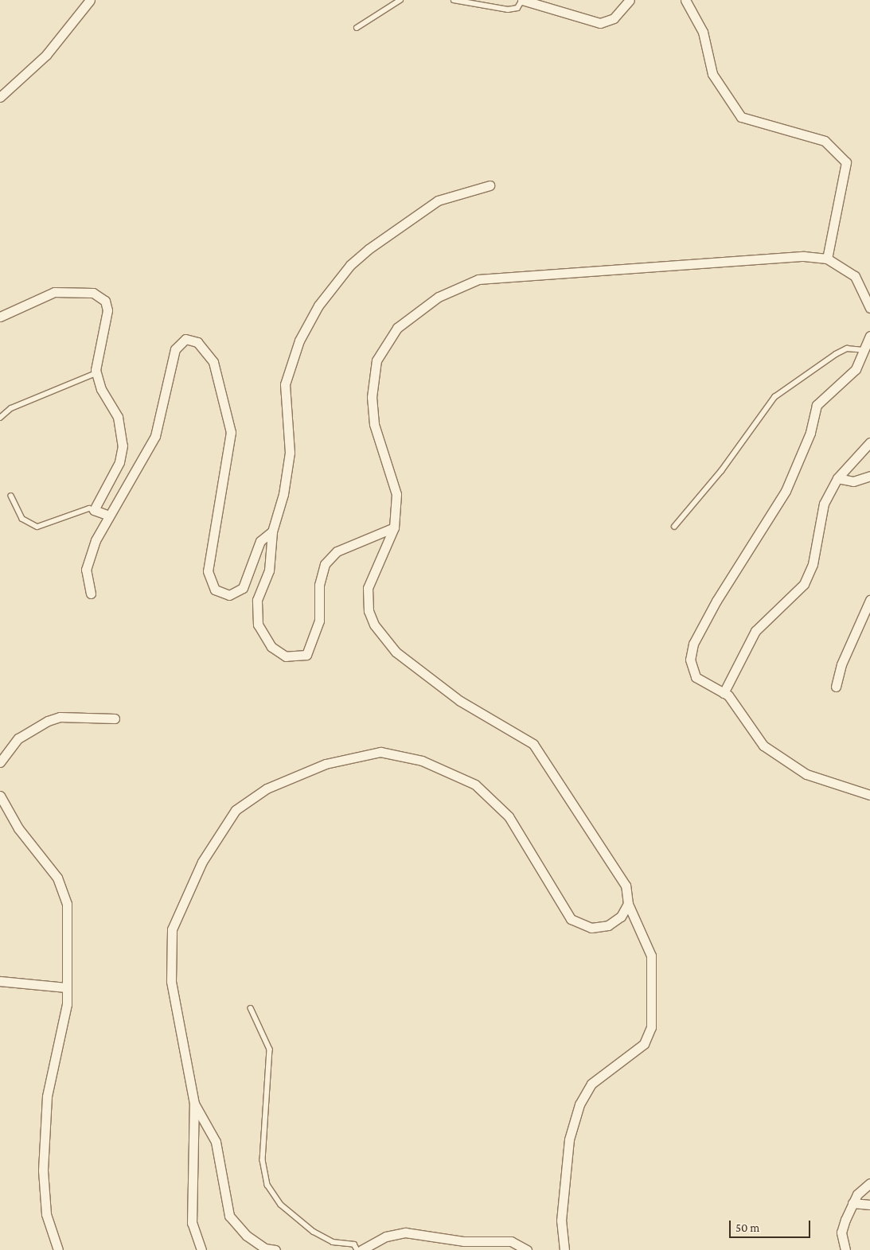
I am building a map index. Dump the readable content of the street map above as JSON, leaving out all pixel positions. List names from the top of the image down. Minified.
{"scale_bar":"50 m"}
